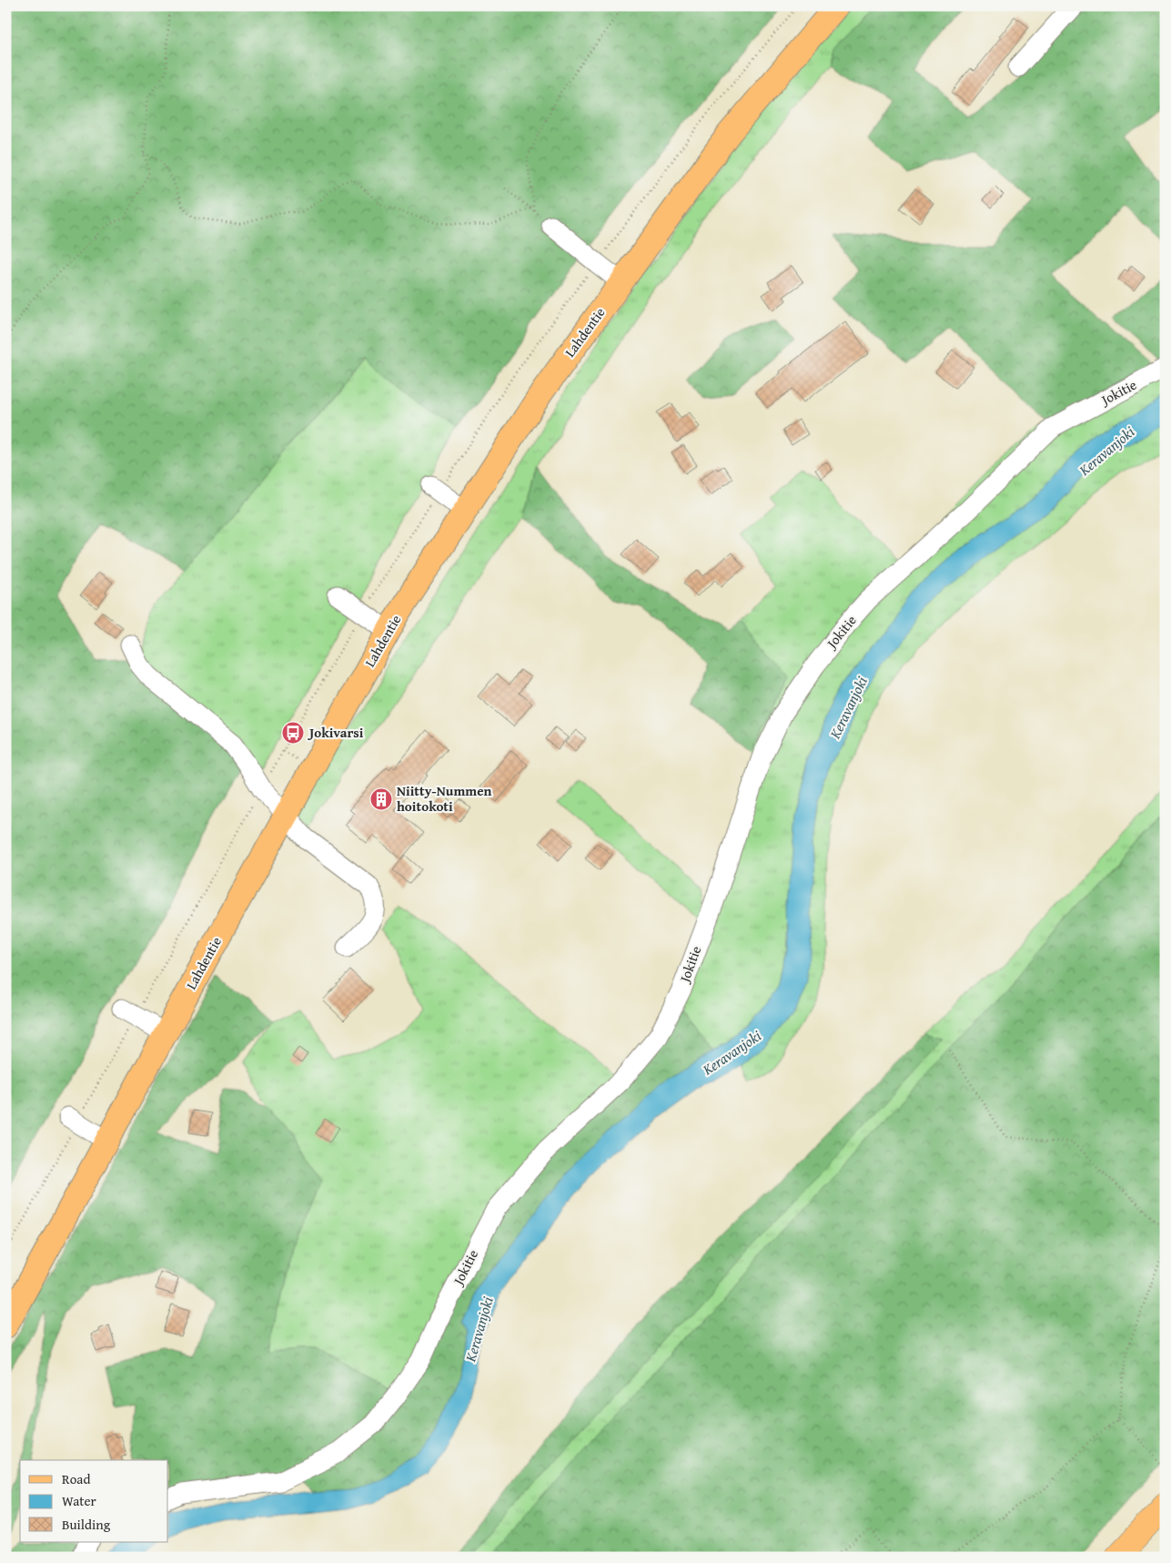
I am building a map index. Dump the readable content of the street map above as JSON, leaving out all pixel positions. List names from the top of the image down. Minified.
{"streets":{"main road":["Lahdentie"],"street":["Jokitie"]},"water":["Keravanjoki"],"places":{"bus stop":["Jokivarsi"],"building":["Niitty-Nummen hoitokoti"]},"legend":["Road","Water","Building"]}
